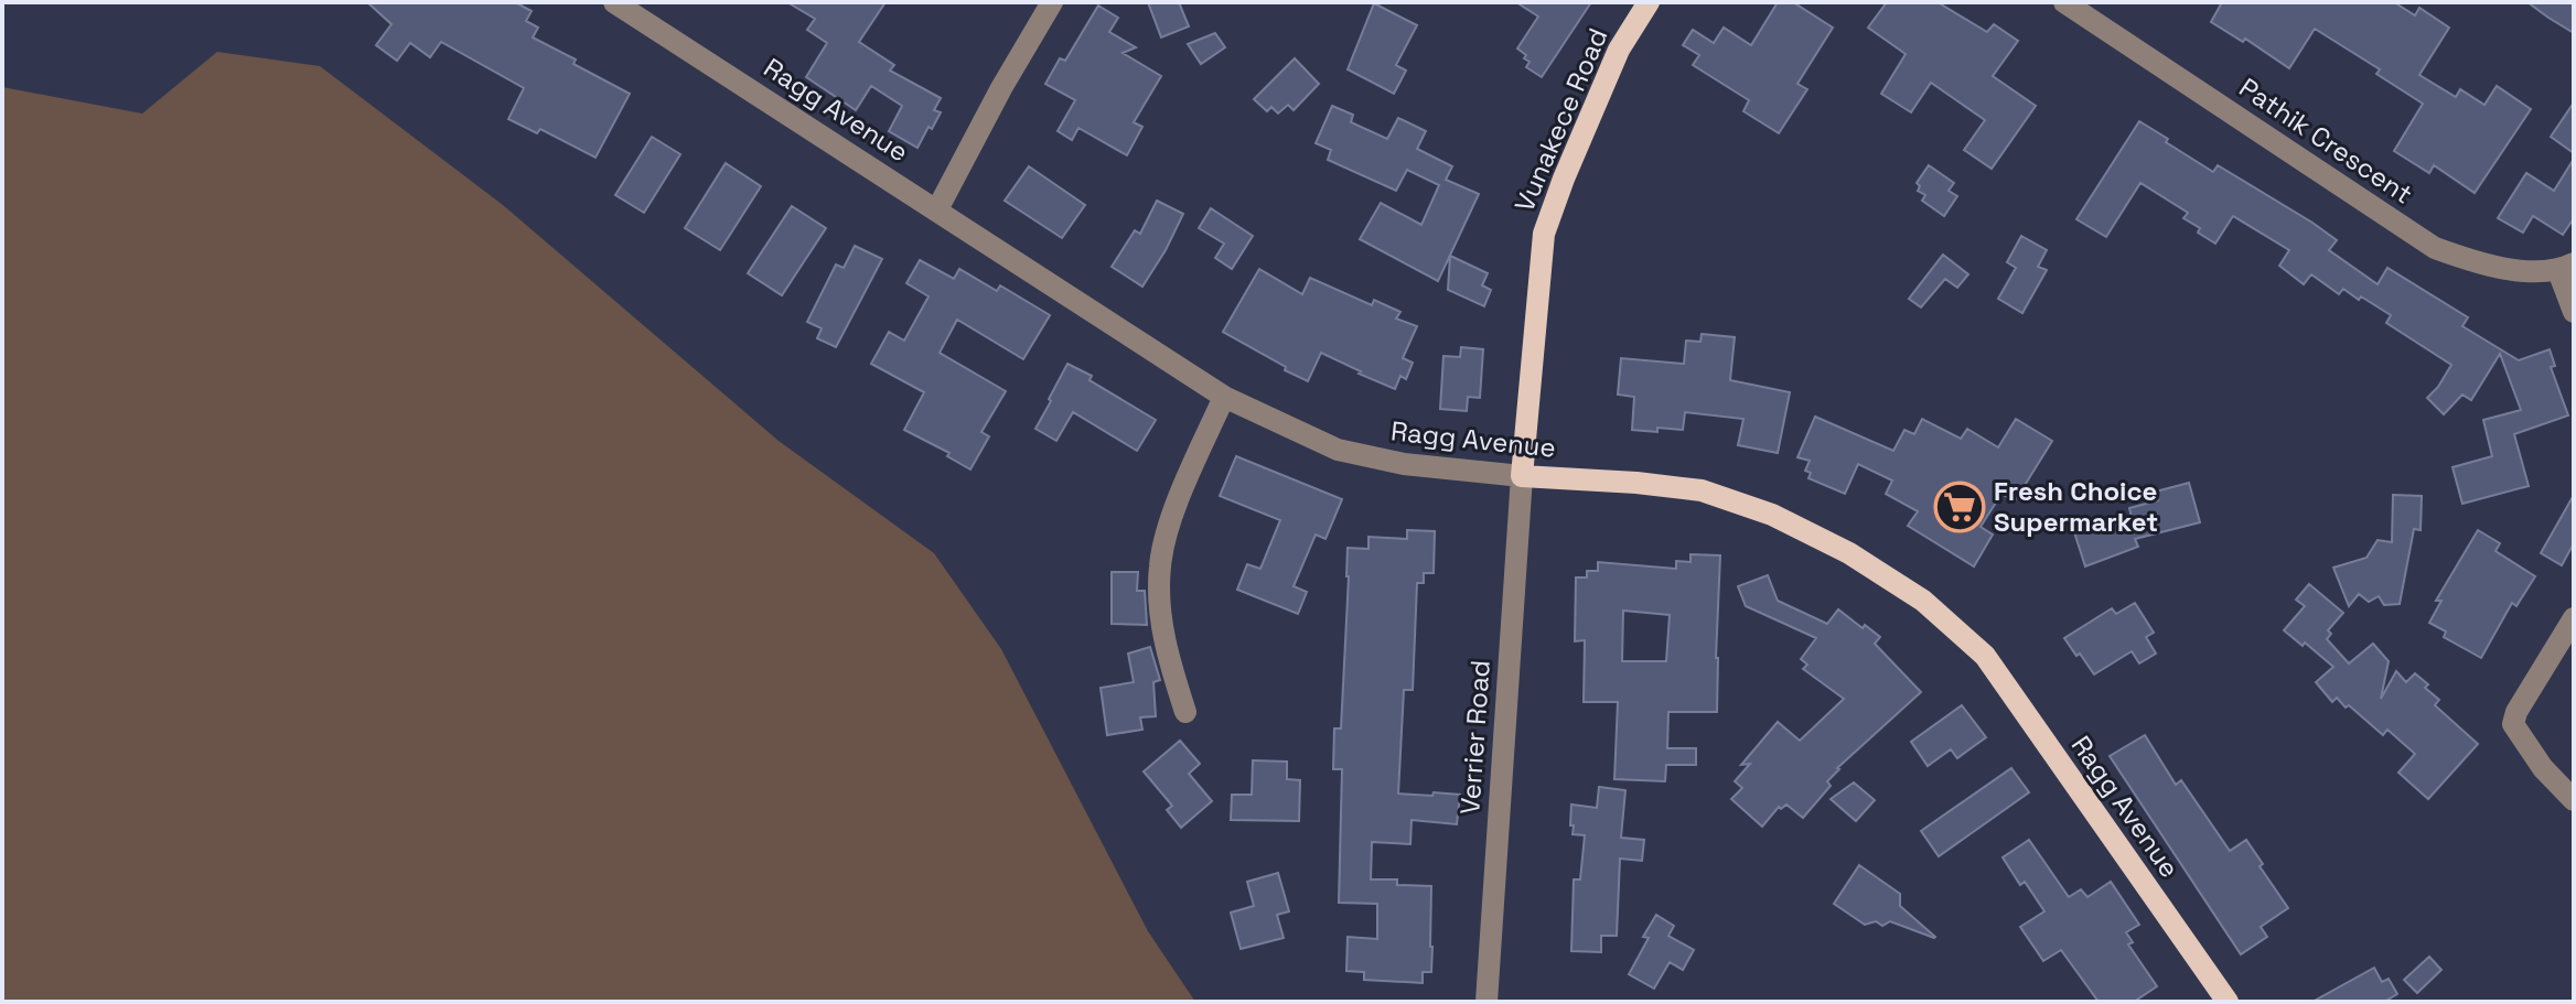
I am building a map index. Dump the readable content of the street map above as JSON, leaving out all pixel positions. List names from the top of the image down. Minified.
{"streets":{"main road":["Ragg Avenue","Vunakece Road"],"street":["Pathik Crescent","Verrier Road"]},"crossings":[["Ragg Avenue","Vunakece Road"],["Ragg Avenue","Verrier Road"],["Vunakece Road","Verrier Road"]],"places":{"supermarket":["Fresh Choice Supermarket"]}}
